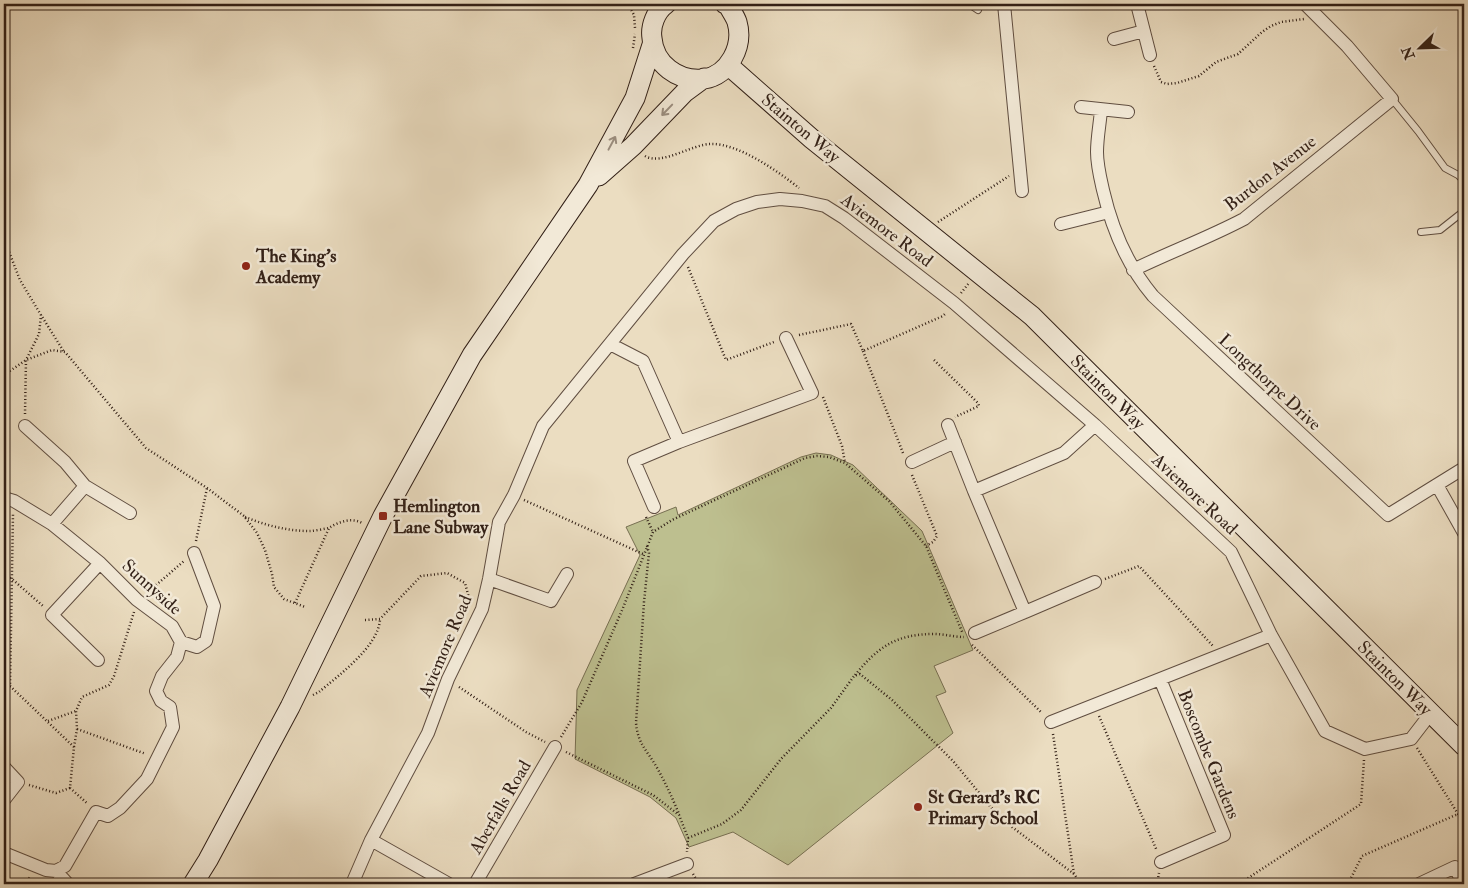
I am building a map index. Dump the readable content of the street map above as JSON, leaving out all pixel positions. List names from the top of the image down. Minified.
{"streets":{"main road":["Stainton Way"],"street":["Burdon Avenue","Aviemore Road","Longthorpe Drive","Sunnyside","Boscombe Gardens","Aberfalls Road"]},"crossings":[["Burdon Avenue","Longthorpe Drive"],["Aviemore Road","Boscombe Gardens"]],"places":{"other":["The King's Academy","St Gerard's RC Primary School"],"transit":["Hemlington Lane Subway"]},"north":"bottom left"}
